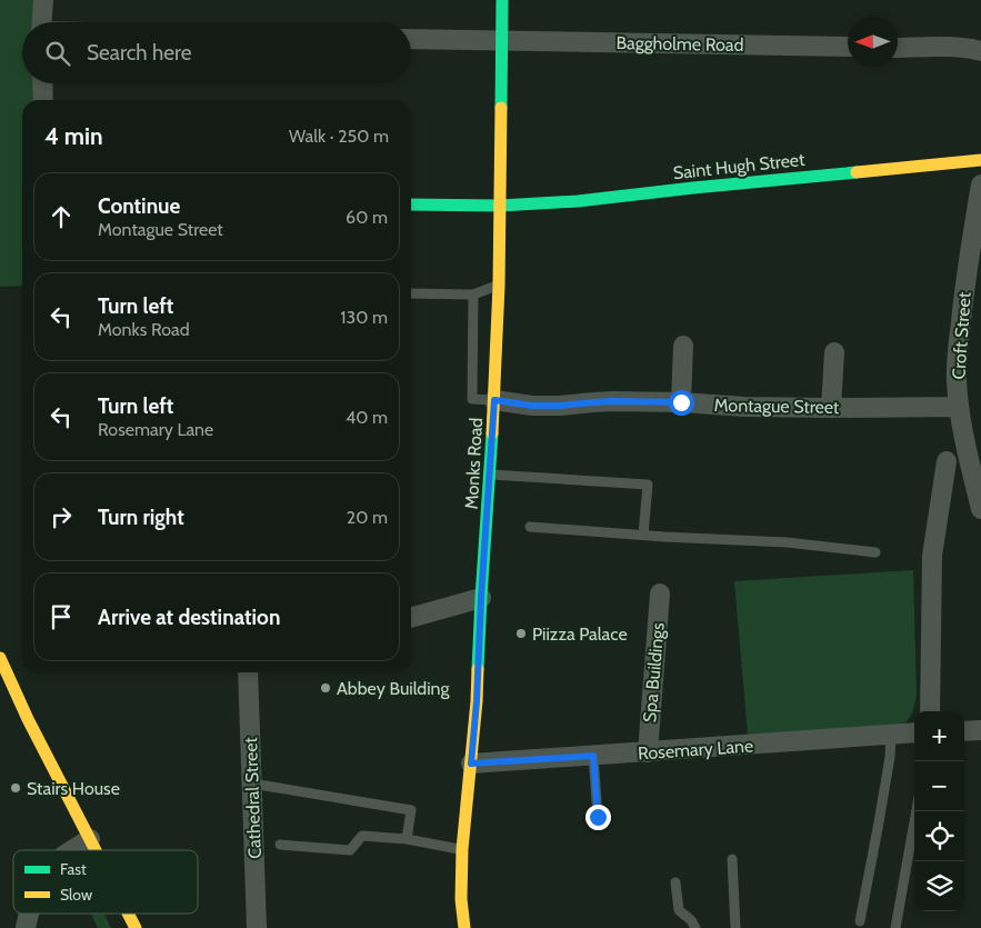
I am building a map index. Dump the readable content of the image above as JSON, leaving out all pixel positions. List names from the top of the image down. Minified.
{"streets":{"main road":["Saint Hugh Street","Monks Road"],"street":["Baggholme Road","Croft Street","Montague Street","Spa Buildings","Rosemary Lane","Cathedral Street"]},"crossings":[["Baggholme Road","Monks Road"],["Saint Hugh Street","Monks Road"],["Croft Street","Montague Street"],["Montague Street","Monks Road"],["Monks Road","Rosemary Lane"],["Spa Buildings","Rosemary Lane"]],"places":["Piizza Palace","Abbey Building","Stairs House"],"legend":["Fast","Slow"],"north":"left","page":{"search":"Search here","heading":["4 min","Walk · 250 m"],"list":[["Continue","Montague Street","60 m"],["Turn left","Monks Road","130 m"],["Turn left","Rosemary Lane","40 m"],["Turn right","20 m"],"Arrive at destination"],"map_buttons":["+","−"]}}
